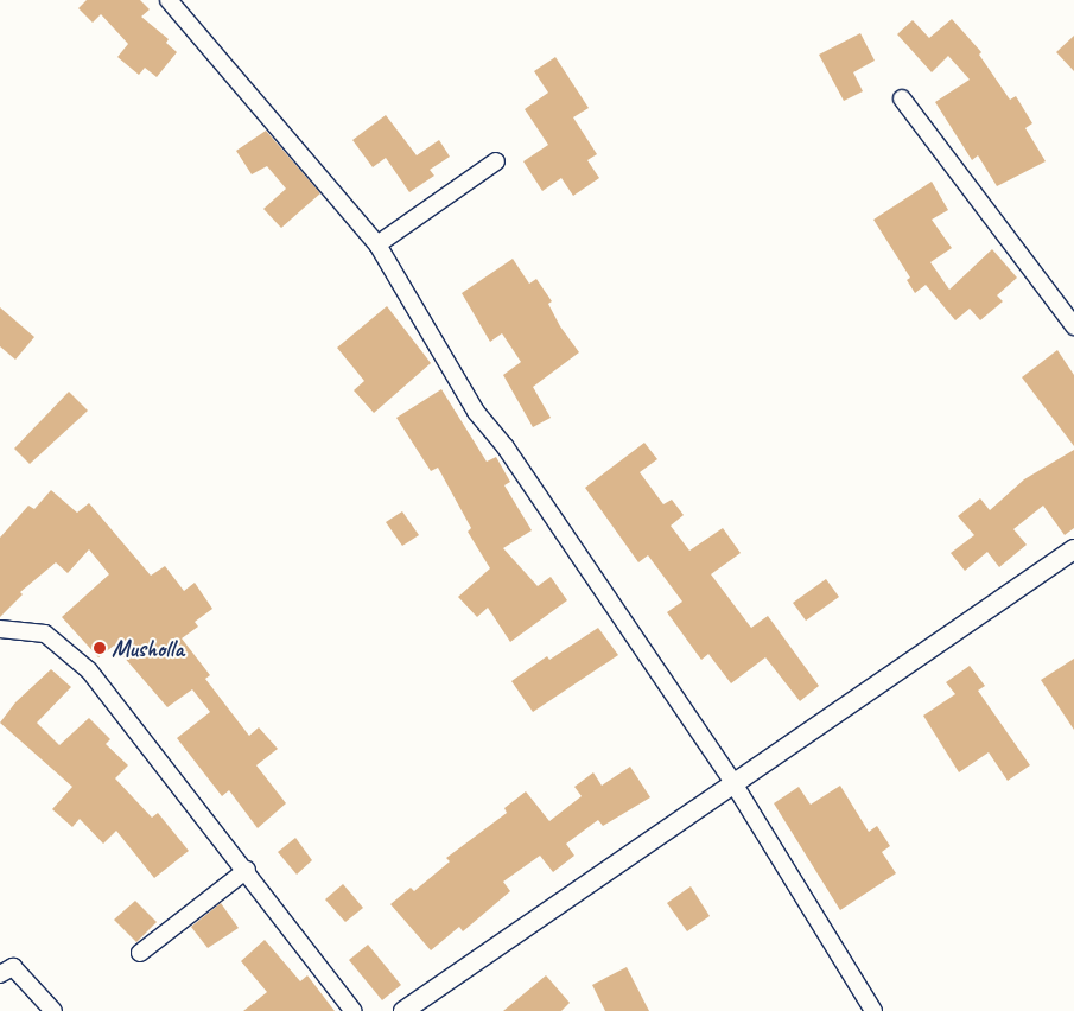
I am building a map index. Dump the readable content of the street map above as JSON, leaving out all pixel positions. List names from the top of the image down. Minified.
{"places":["Musholla"]}
